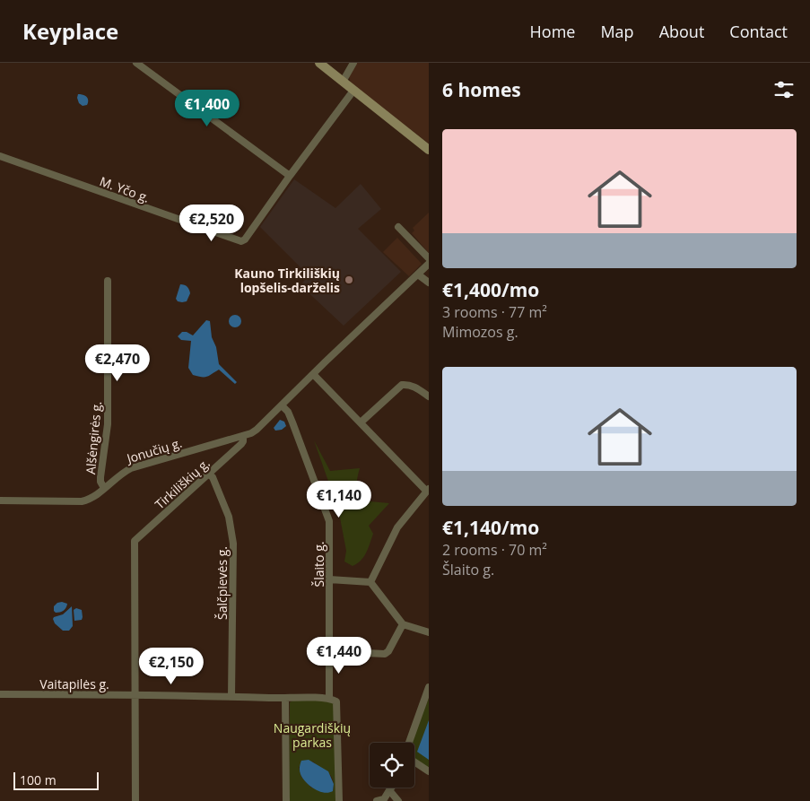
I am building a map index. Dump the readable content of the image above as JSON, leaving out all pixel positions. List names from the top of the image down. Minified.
{"streets":{"street":["M. Yčo g.","Alšėngirės g.","Jonučių g.","Tirkiliškių g.","Šlaito g.","Šalčpievės g.","Vaitapilės g."]},"crossings":[["Alšėngirės g.","Jonučių g."],["Jonučių g.","Tirkiliškių g."],["Tirkiliškių g.","Šlaito g."],["Tirkiliškių g.","Šalčpievės g."],["Tirkiliškių g.","Vaitapilės g."],["Šlaito g.","Vaitapilės g."],["Šalčpievės g.","Vaitapilės g."]],"parks":["Naugardiškių parkas"],"places":["Kauno Tirkiliškių lopšelis-darželis"],"scale_bar":"100 m","page":{"header":"Keyplace","nav":["Home","Map","About","Contact"],"heading":"6 homes","price":["€1,400","€2,520","€2,470","€1,140","€1,440","€2,150"],"list":[{"name":"€1,400/mo","note":"3 rooms · 77 m² · Mimozos g."},{"name":"€1,140/mo","note":"2 rooms · 70 m² · Šlaito g."}],"scale":"100 m"}}
